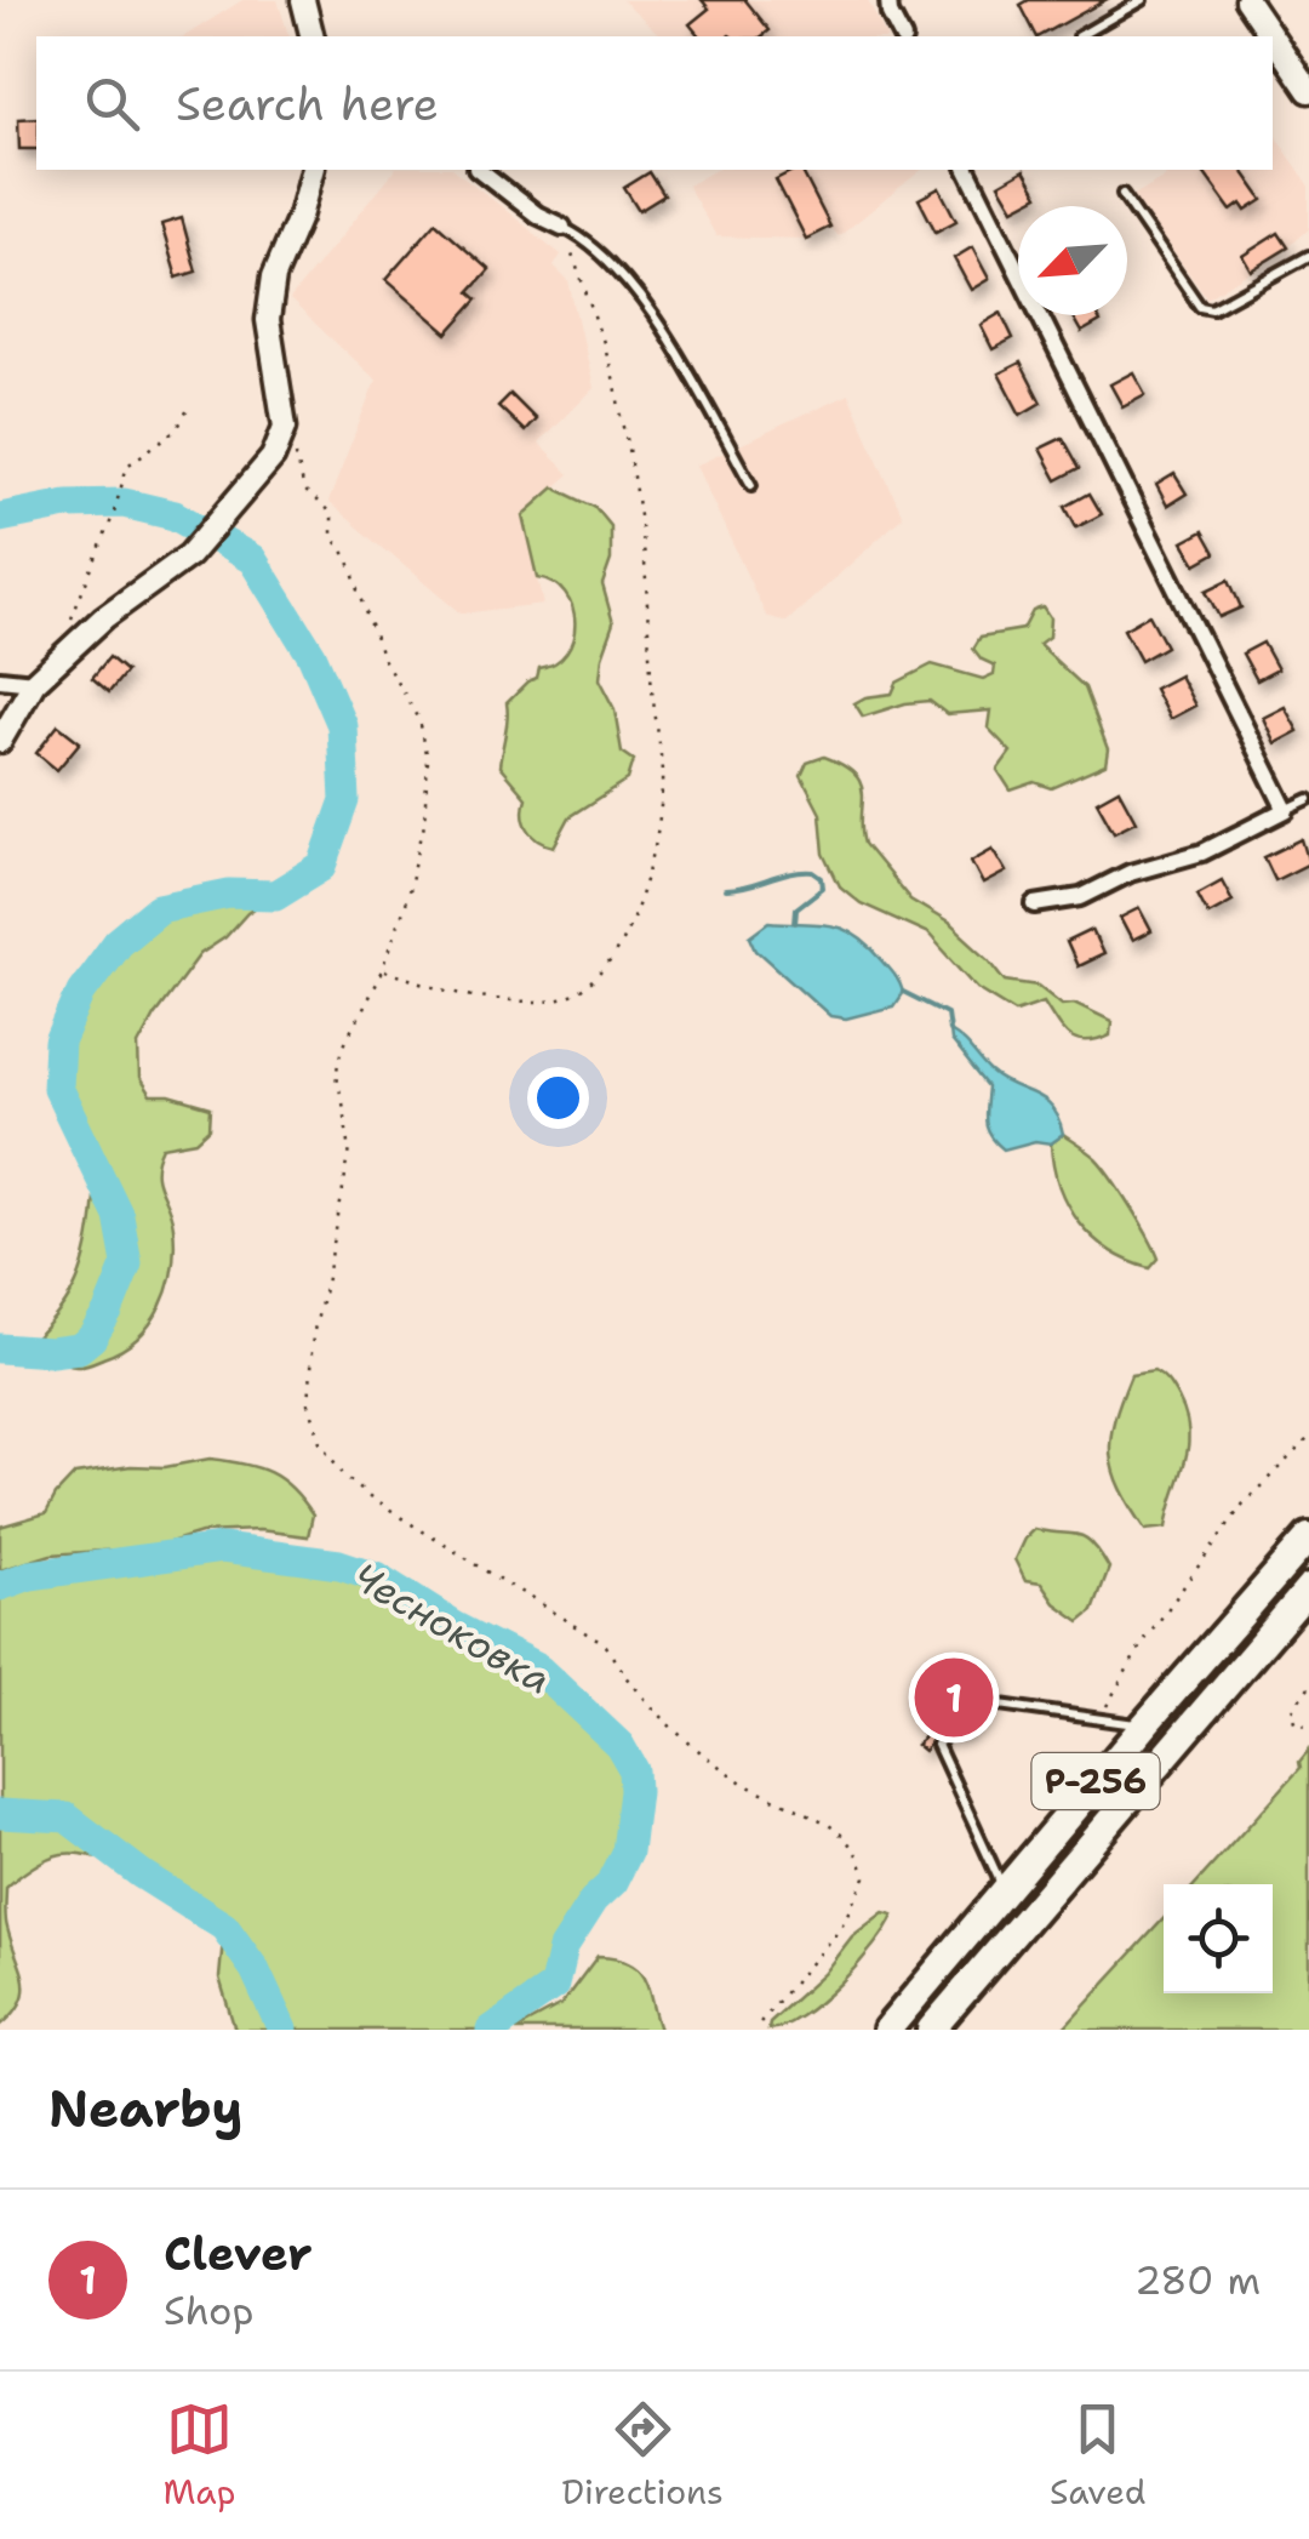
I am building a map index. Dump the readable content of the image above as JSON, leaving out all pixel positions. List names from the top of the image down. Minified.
{"streets":{"highway":["Р-256"]},"water":["Чесноковка"],"north":"bottom left","page":{"search":"Search here","pins":"1","heading":"Nearby","list":[{"mark":"1","name":"Clever","note":"Shop","value":"280 m"}],"nav":["Map","Directions","Saved"]}}
